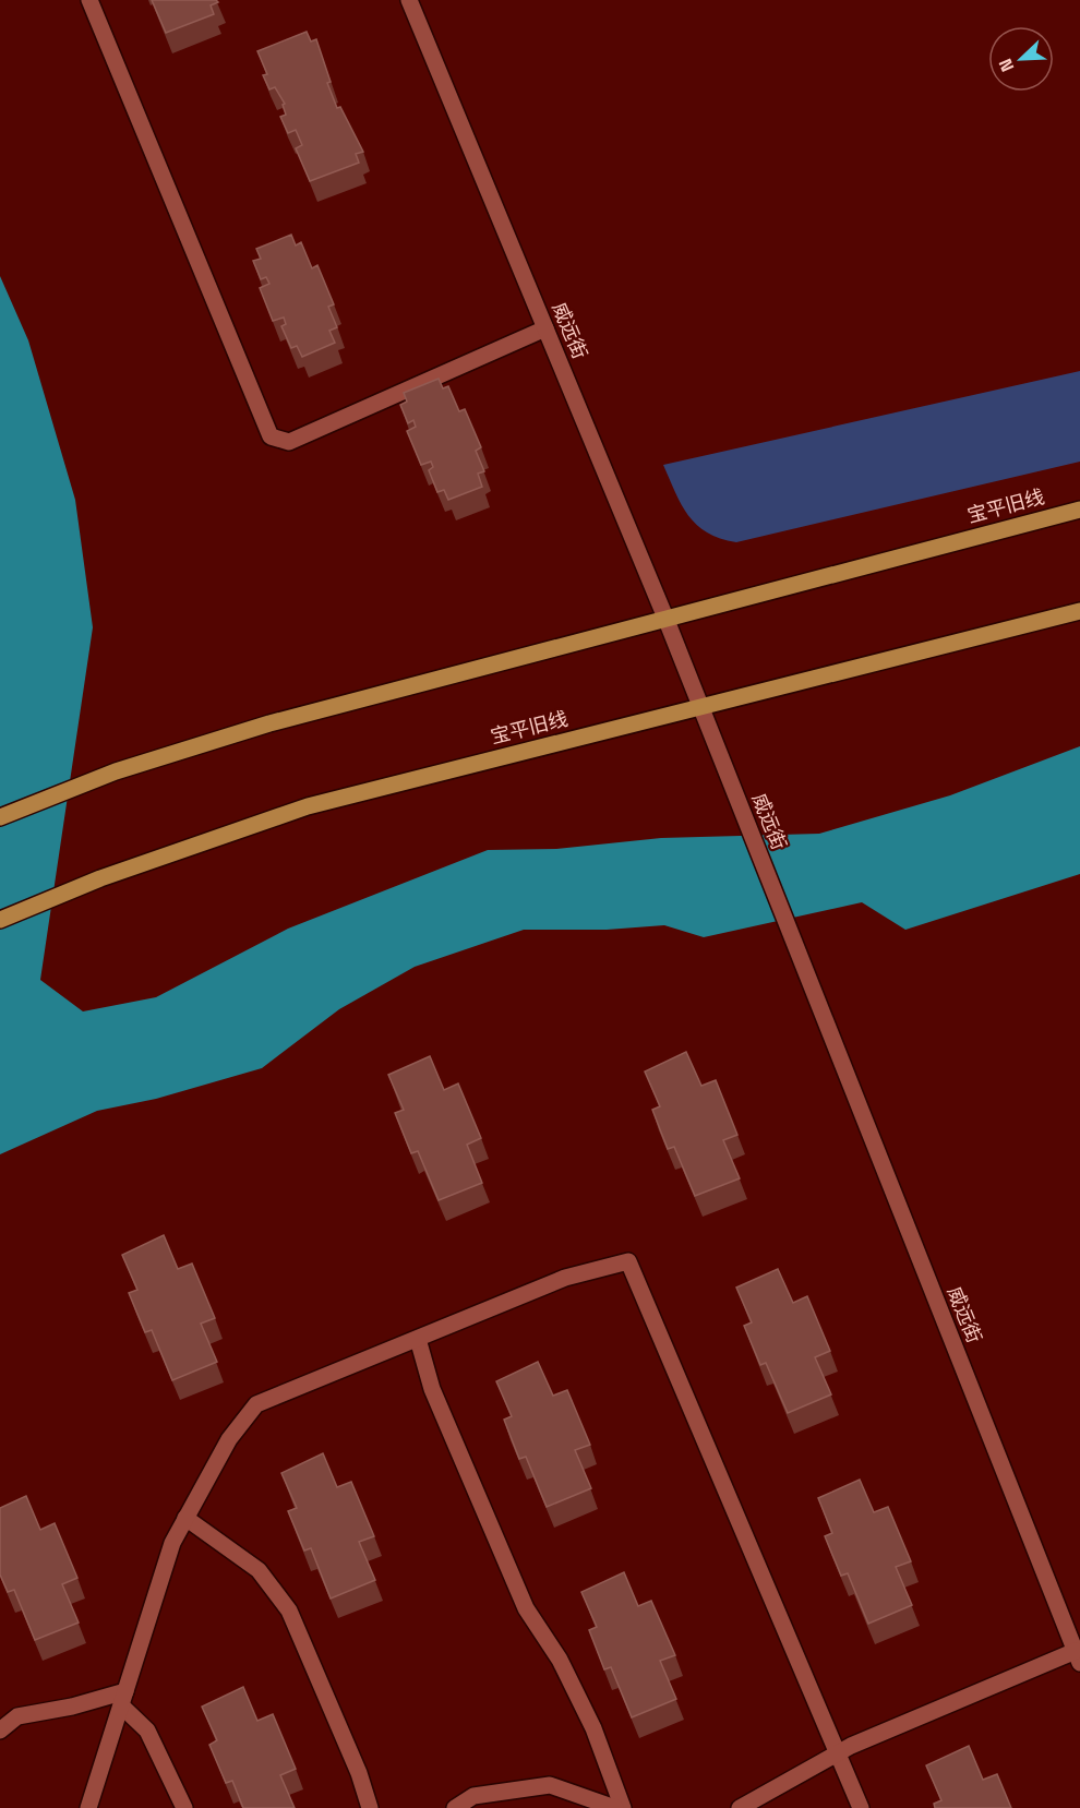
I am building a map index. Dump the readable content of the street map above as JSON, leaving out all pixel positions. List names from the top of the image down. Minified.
{"streets":{"main road":["宝平旧线"],"street":["威远街"]},"crossings":[["威远街","宝平旧线"]],"north":"bottom left"}
